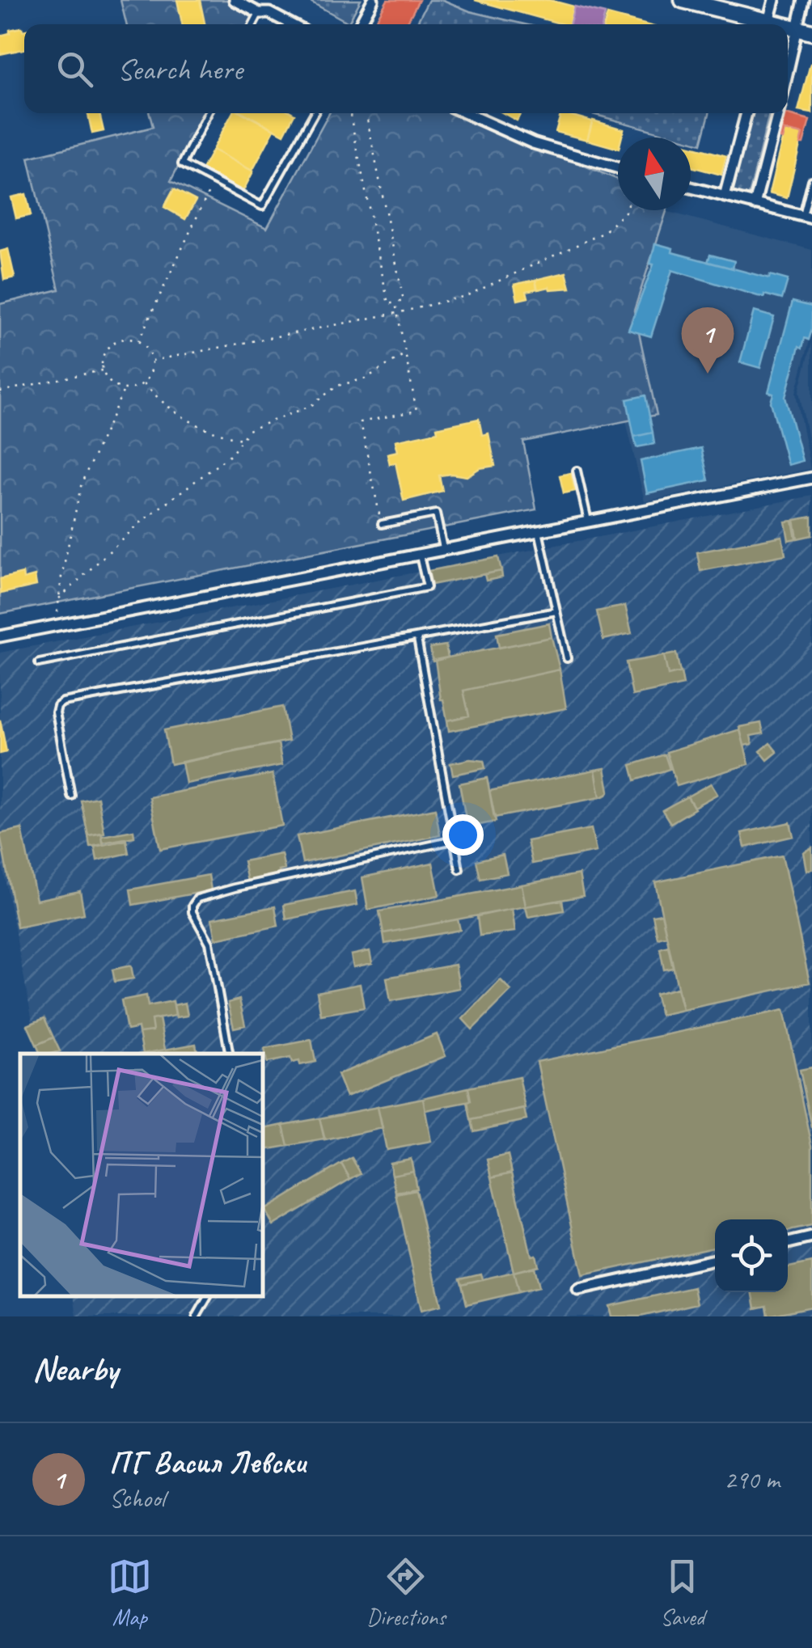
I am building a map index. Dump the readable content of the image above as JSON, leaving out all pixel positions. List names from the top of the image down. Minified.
{"north":"top","page":{"search":"Search here","pins":"1","heading":"Nearby","list":[{"mark":"1","name":"ПГ Васил Левски","note":"School","value":"290 m"}],"nav":["Map","Directions","Saved"]}}
